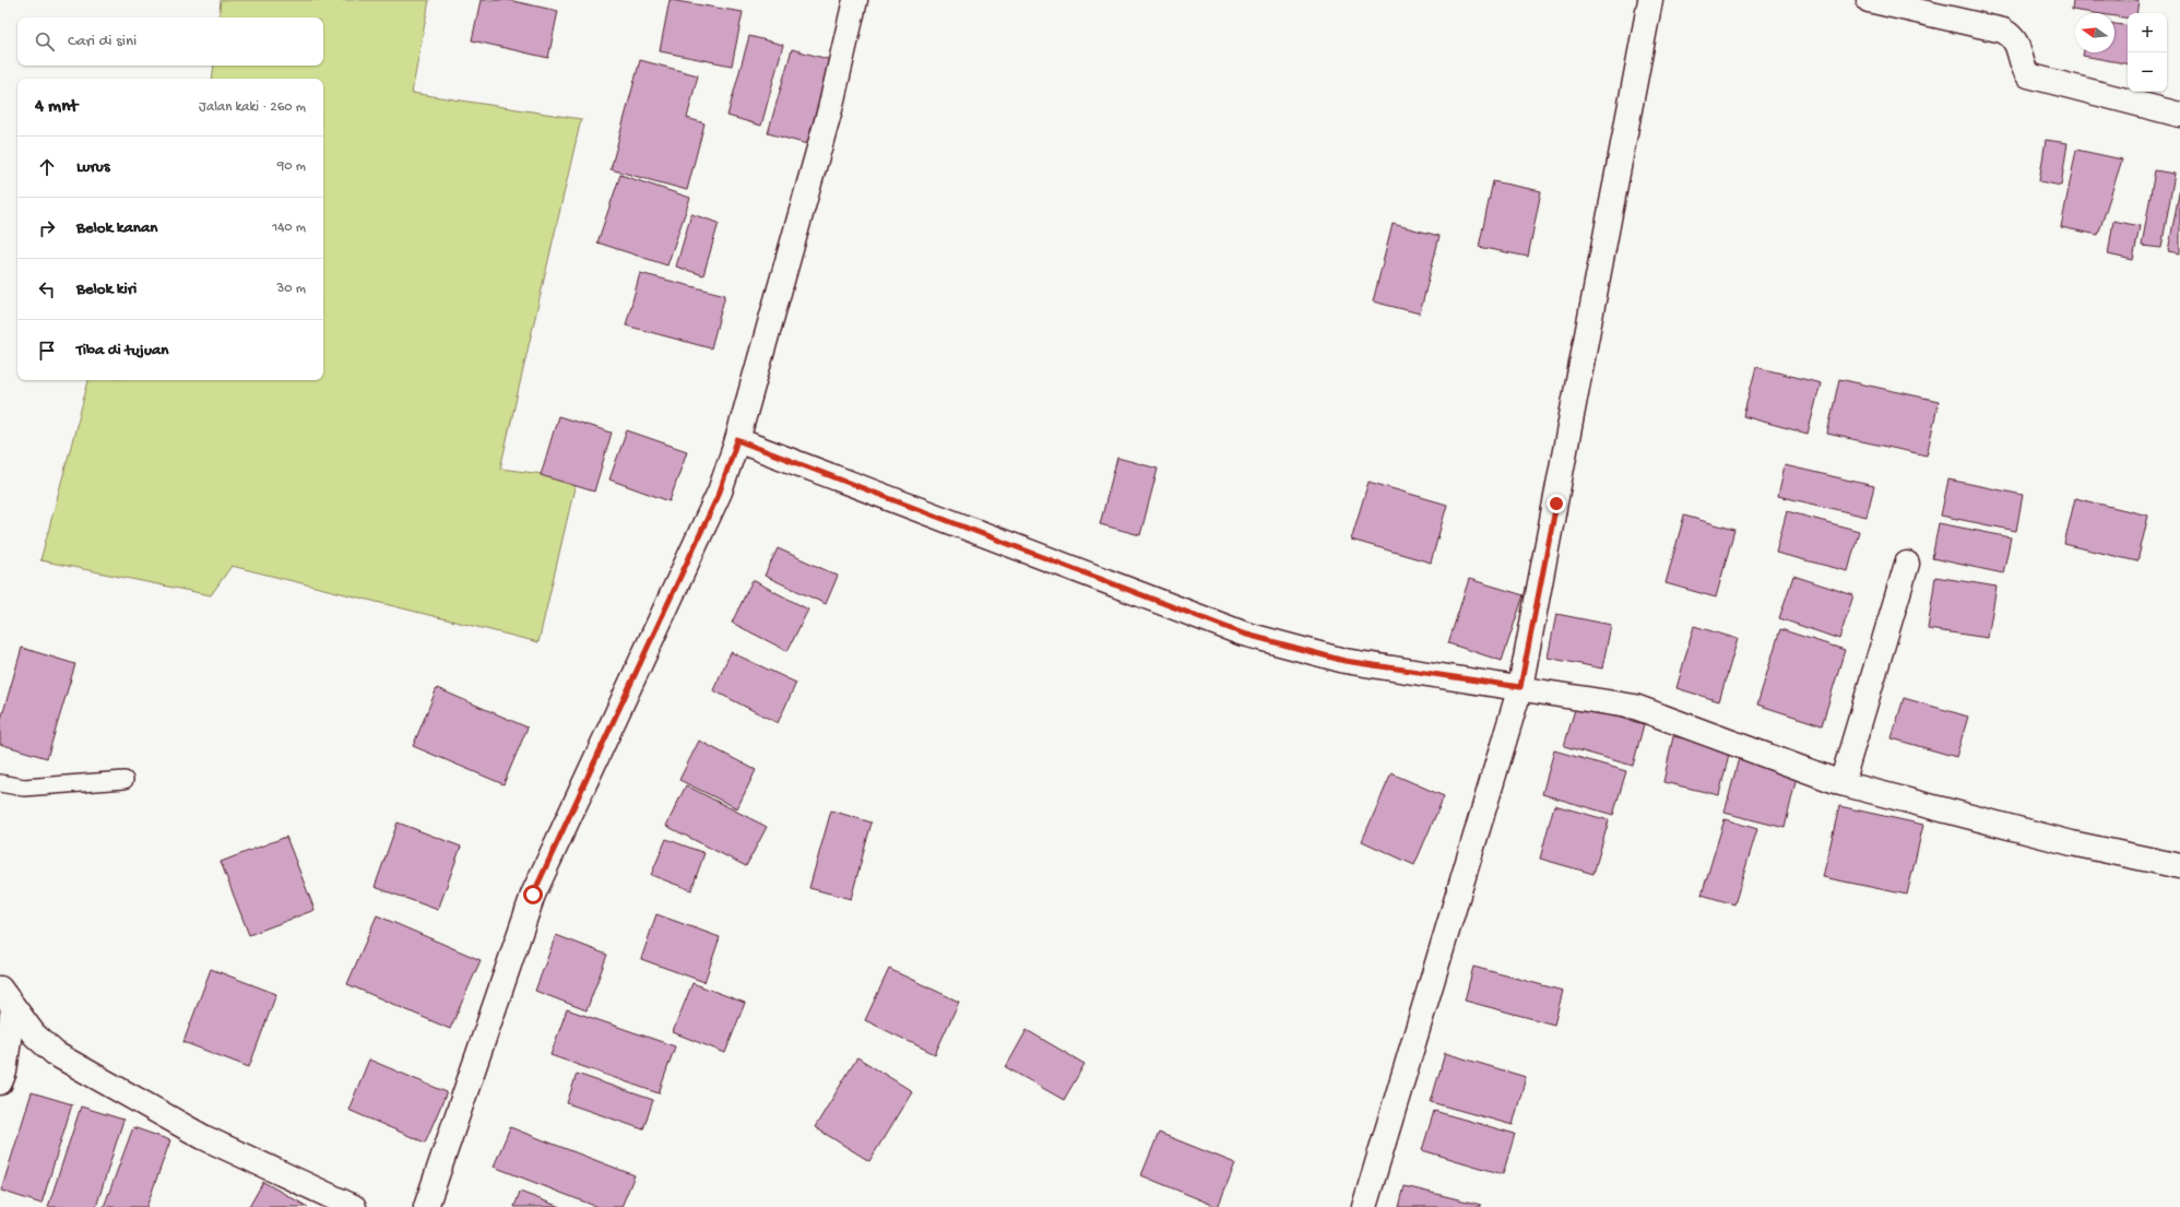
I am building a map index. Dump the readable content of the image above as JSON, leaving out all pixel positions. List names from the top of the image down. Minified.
{"north":"left","page":{"map_buttons":["+","−"],"search":"Cari di sini","heading":["4 mnt","Jalan kaki · 260 m"],"list":[["Lurus","90 m"],["Belok kanan","140 m"],["Belok kiri","30 m"],"Tiba di tujuan"]}}
